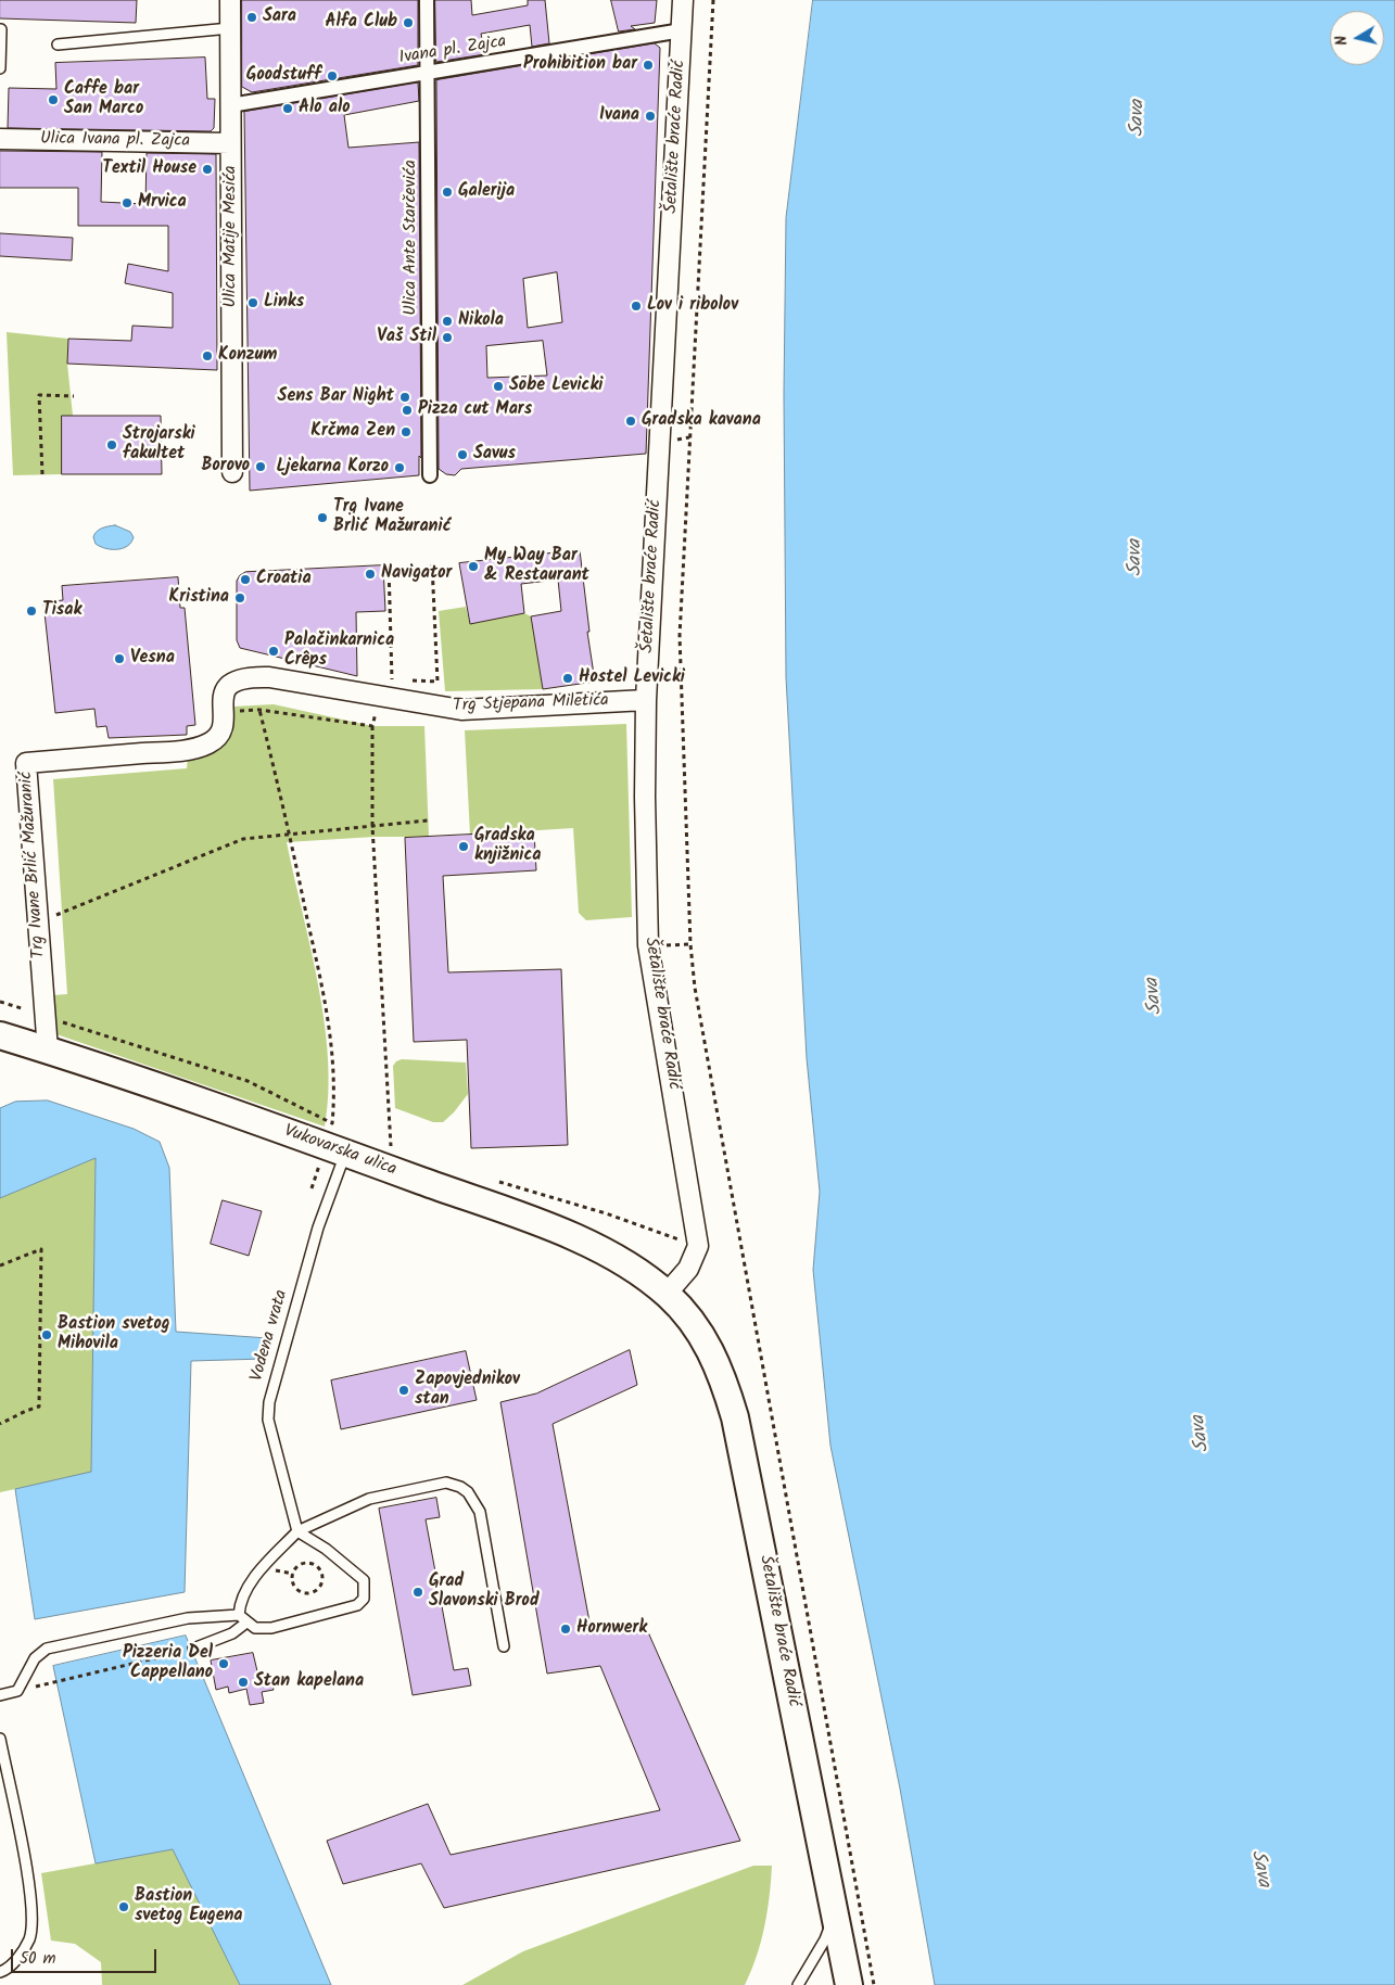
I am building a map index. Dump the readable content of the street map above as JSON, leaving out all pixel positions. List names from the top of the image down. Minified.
{"streets":{"main road":["Šetalište braće Radić","Vukovarska ulica"],"street":["Ivana pl. Zajca","Ulica Ivana pl. Zajca","Ulica Matije Mesića","Ulica Ante Starčevića","Trg Stjepana Miletića","Trg Ivane Brlić Mažuranić"],"lane":["Vodena vrata"]},"crossings":[["Ivana pl. Zajca","Šetalište braće Radić"],["Ivana pl. Zajca","Ulica Matije Mesića"],["Ivana pl. Zajca","Ulica Ante Starčevića"],["Šetalište braće Radić","Trg Stjepana Miletića"],["Šetalište braće Radić","Vukovarska ulica"],["Ulica Ivana pl. Zajca","Ulica Matije Mesića"],["Trg Stjepana Miletića","Trg Ivane Brlić Mažuranić"],["Trg Ivane Brlić Mažuranić","Vukovarska ulica"],["Vukovarska ulica","Vodena vrata"]],"water":["Sava"],"places":["Sara","Alfa Club","Prohibition bar","Goodstuff","Caffe bar San Marco","Alo alo","Ivana","Textil House","Galerija","Mrvica","Links","Lov i ribolov","Nikola","Vaš Stil","Konzum","Sobe Levicki","Sens Bar Night","Pizza cut Mars","Gradska kavana","Krčma Zen","Strojarski fakultet","Savus","Borovo","Ljekarna Korzo","Trg Ivane Brlić Mažuranić","My Way Bar & Restaurant","Navigator","Croatia","Kristina","Tisak","Palačinkarnica Crêps","Vesna","Hostel Levicki","Gradska knjižnica","Bastion svetog Mihovila","Zapovjednikov stan","Grad Slavonski Brod","Hornwerk","Pizzeria Del Cappellano","Stan kapelana","Bastion svetog Eugena"],"scale_bar":"50 m","north":"left"}
